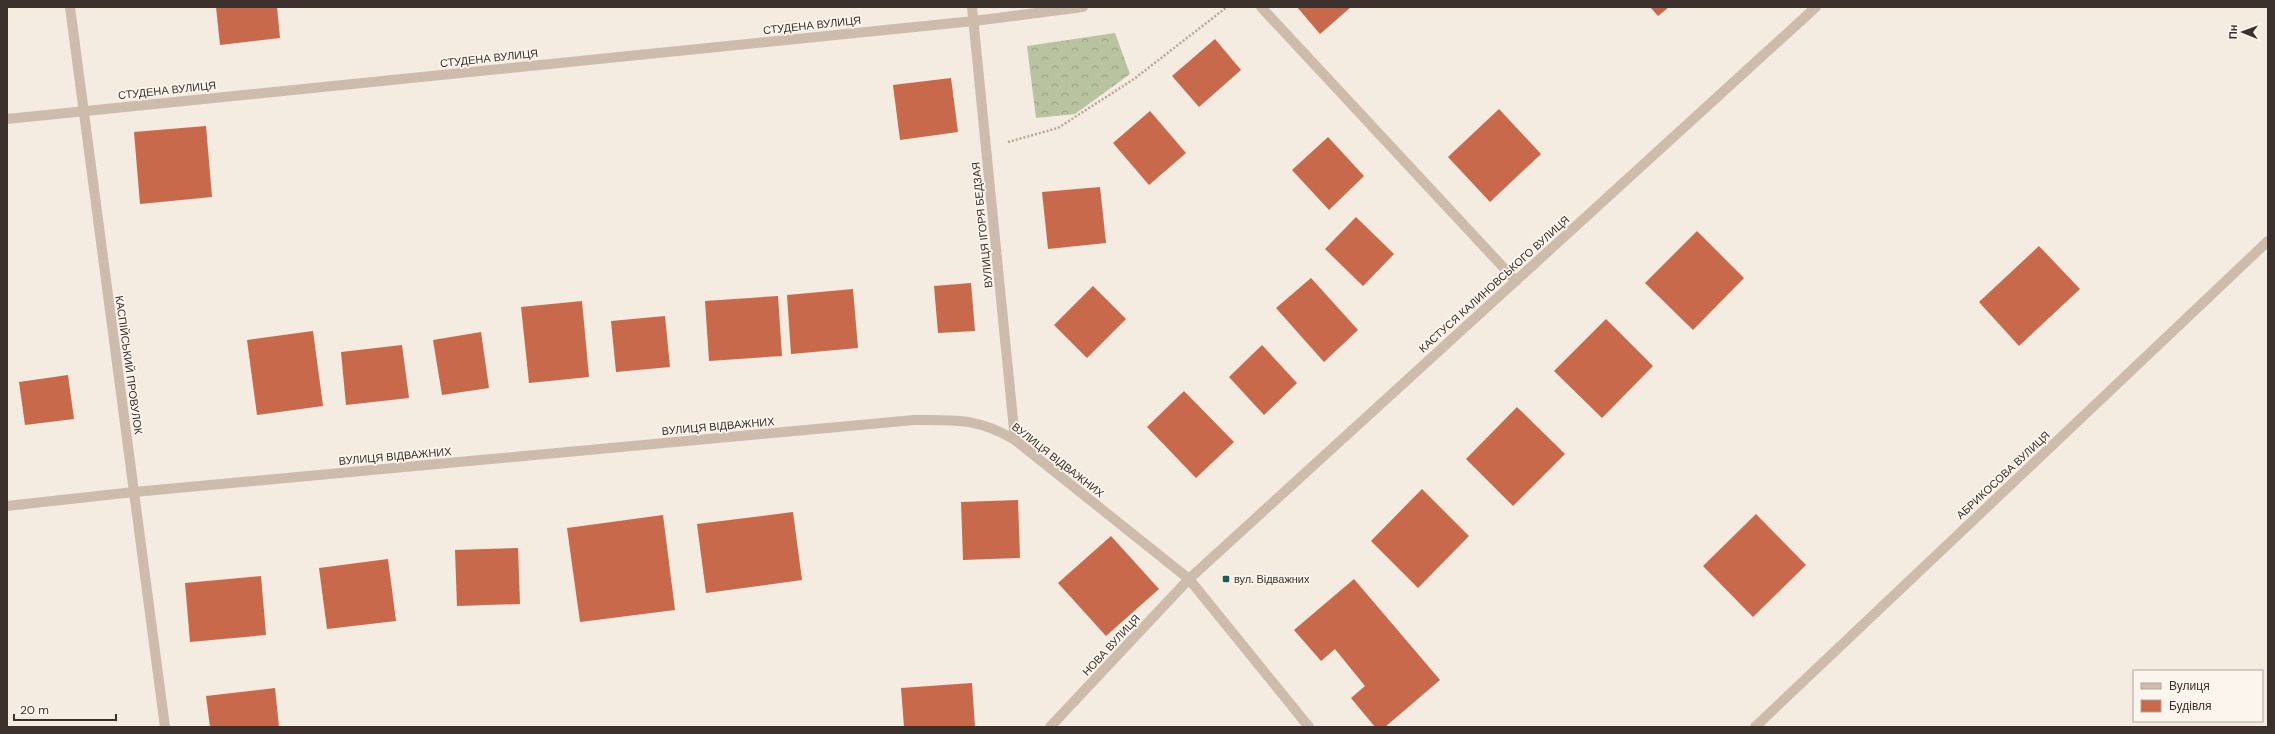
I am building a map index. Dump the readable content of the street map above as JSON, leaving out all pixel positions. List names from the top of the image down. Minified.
{"streets":{"street":["СТУДЕНА ВУЛИЦЯ","ВУЛИЦЯ ІГОРЯ БЕДЗАЯ","КАСТУСЯ КАЛИНОВСЬКОГО ВУЛИЦЯ","КАСПІЙСЬКИЙ ПРОВУЛОК","ВУЛИЦЯ ВІДВАЖНИХ","АБРИКОСОВА ВУЛИЦЯ","НОВА ВУЛИЦЯ"]},"crossings":[["СТУДЕНА ВУЛИЦЯ","ВУЛИЦЯ ІГОРЯ БЕДЗАЯ"],["СТУДЕНА ВУЛИЦЯ","КАСПІЙСЬКИЙ ПРОВУЛОК"],["ВУЛИЦЯ ІГОРЯ БЕДЗАЯ","ВУЛИЦЯ ВІДВАЖНИХ"],["КАСТУСЯ КАЛИНОВСЬКОГО ВУЛИЦЯ","ВУЛИЦЯ ВІДВАЖНИХ"],["КАСТУСЯ КАЛИНОВСЬКОГО ВУЛИЦЯ","НОВА ВУЛИЦЯ"],["КАСПІЙСЬКИЙ ПРОВУЛОК","ВУЛИЦЯ ВІДВАЖНИХ"],["ВУЛИЦЯ ВІДВАЖНИХ","НОВА ВУЛИЦЯ"]],"places":{"transit":["вул. Відважних"]},"legend":["Вулиця","Будівля"],"scale_bar":"20 m","north":"left"}
